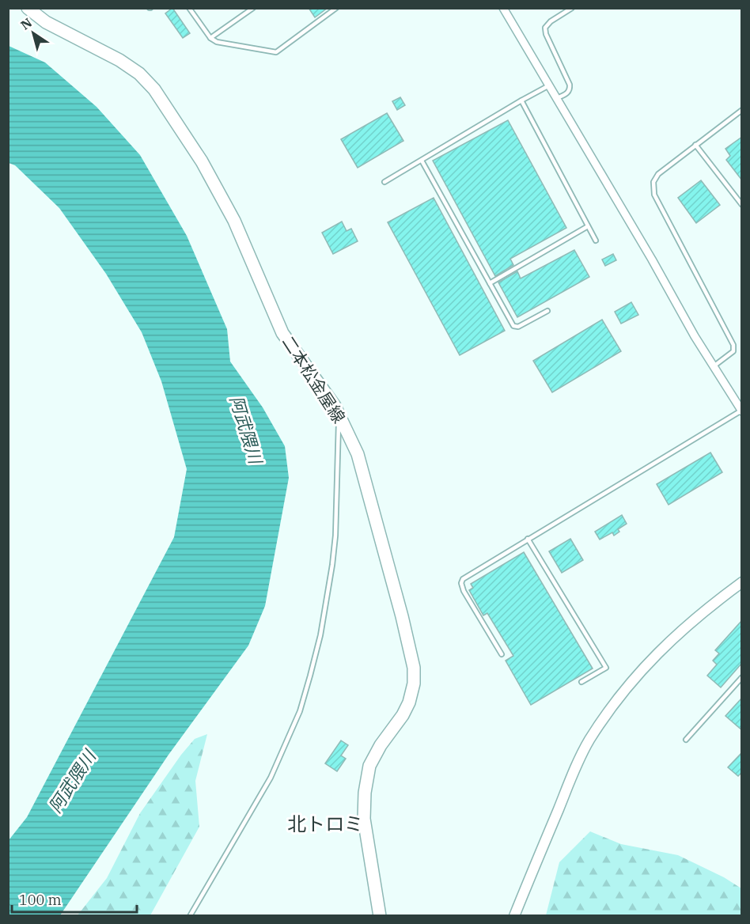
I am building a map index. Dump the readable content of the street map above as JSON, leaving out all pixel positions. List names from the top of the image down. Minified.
{"streets":{"main road":["二本松金屋線"]},"districts":["北トロミ"],"water":["阿武隈川"],"scale_bar":"100 m","north":"top left"}
